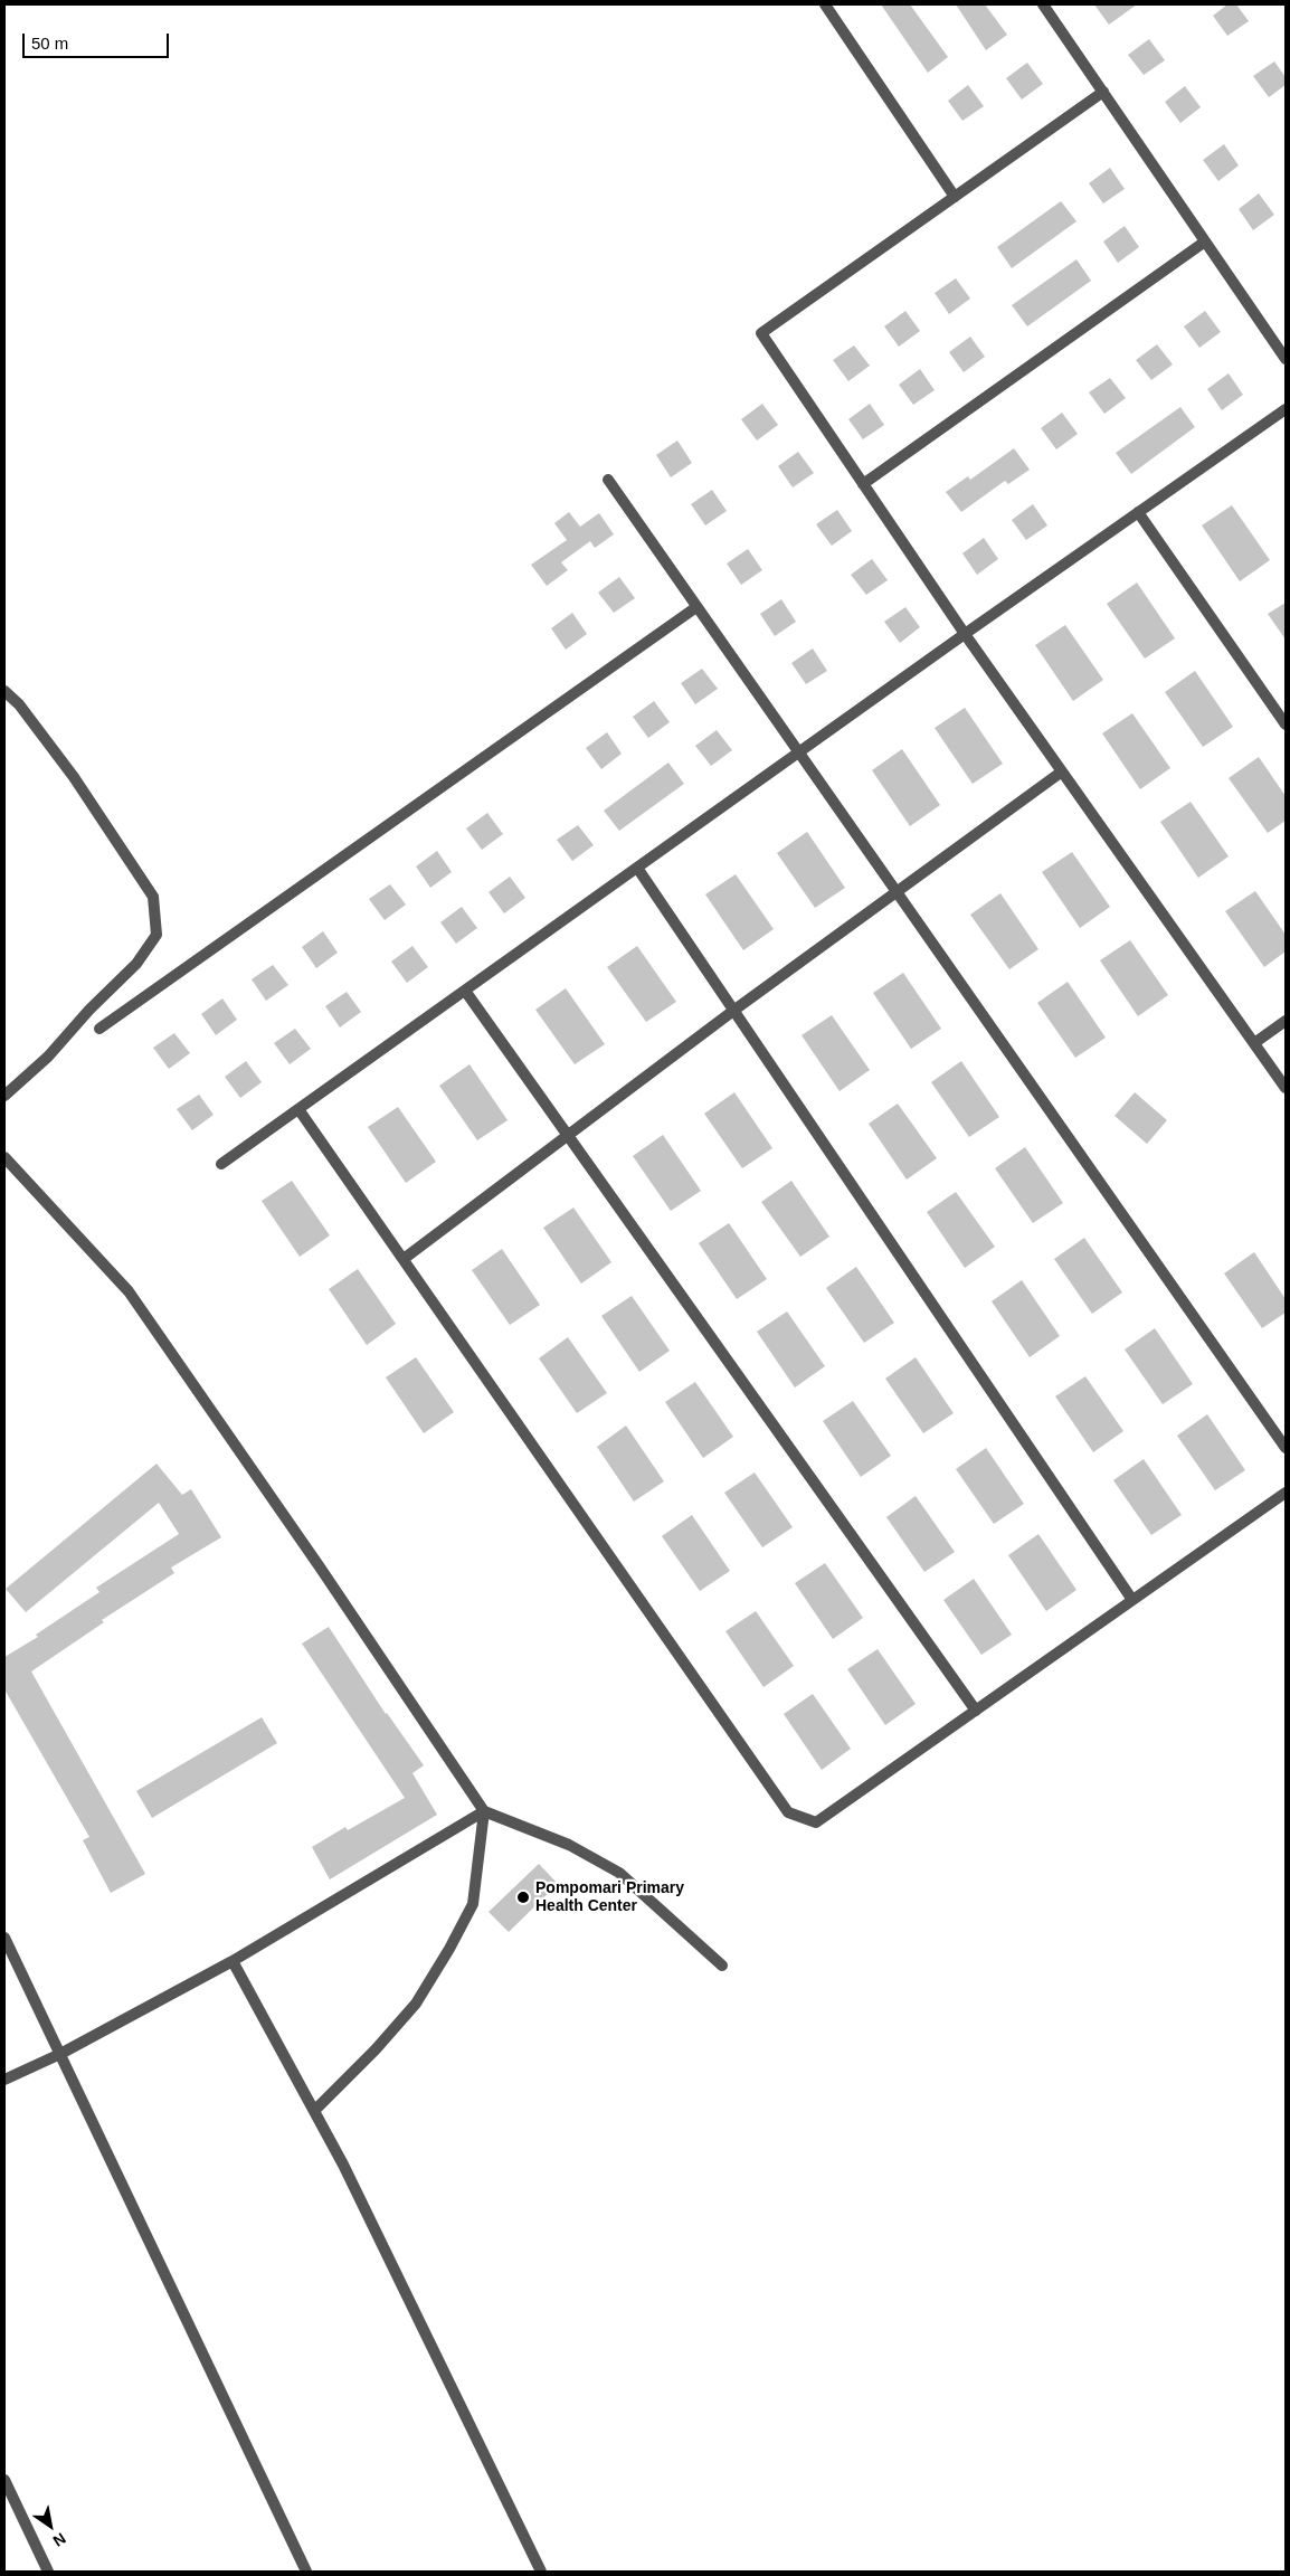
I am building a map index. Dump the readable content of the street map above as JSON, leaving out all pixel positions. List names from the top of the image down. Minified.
{"places":["Pompomari Primary Health Center"],"scale_bar":"50 m","north":"bottom right"}
